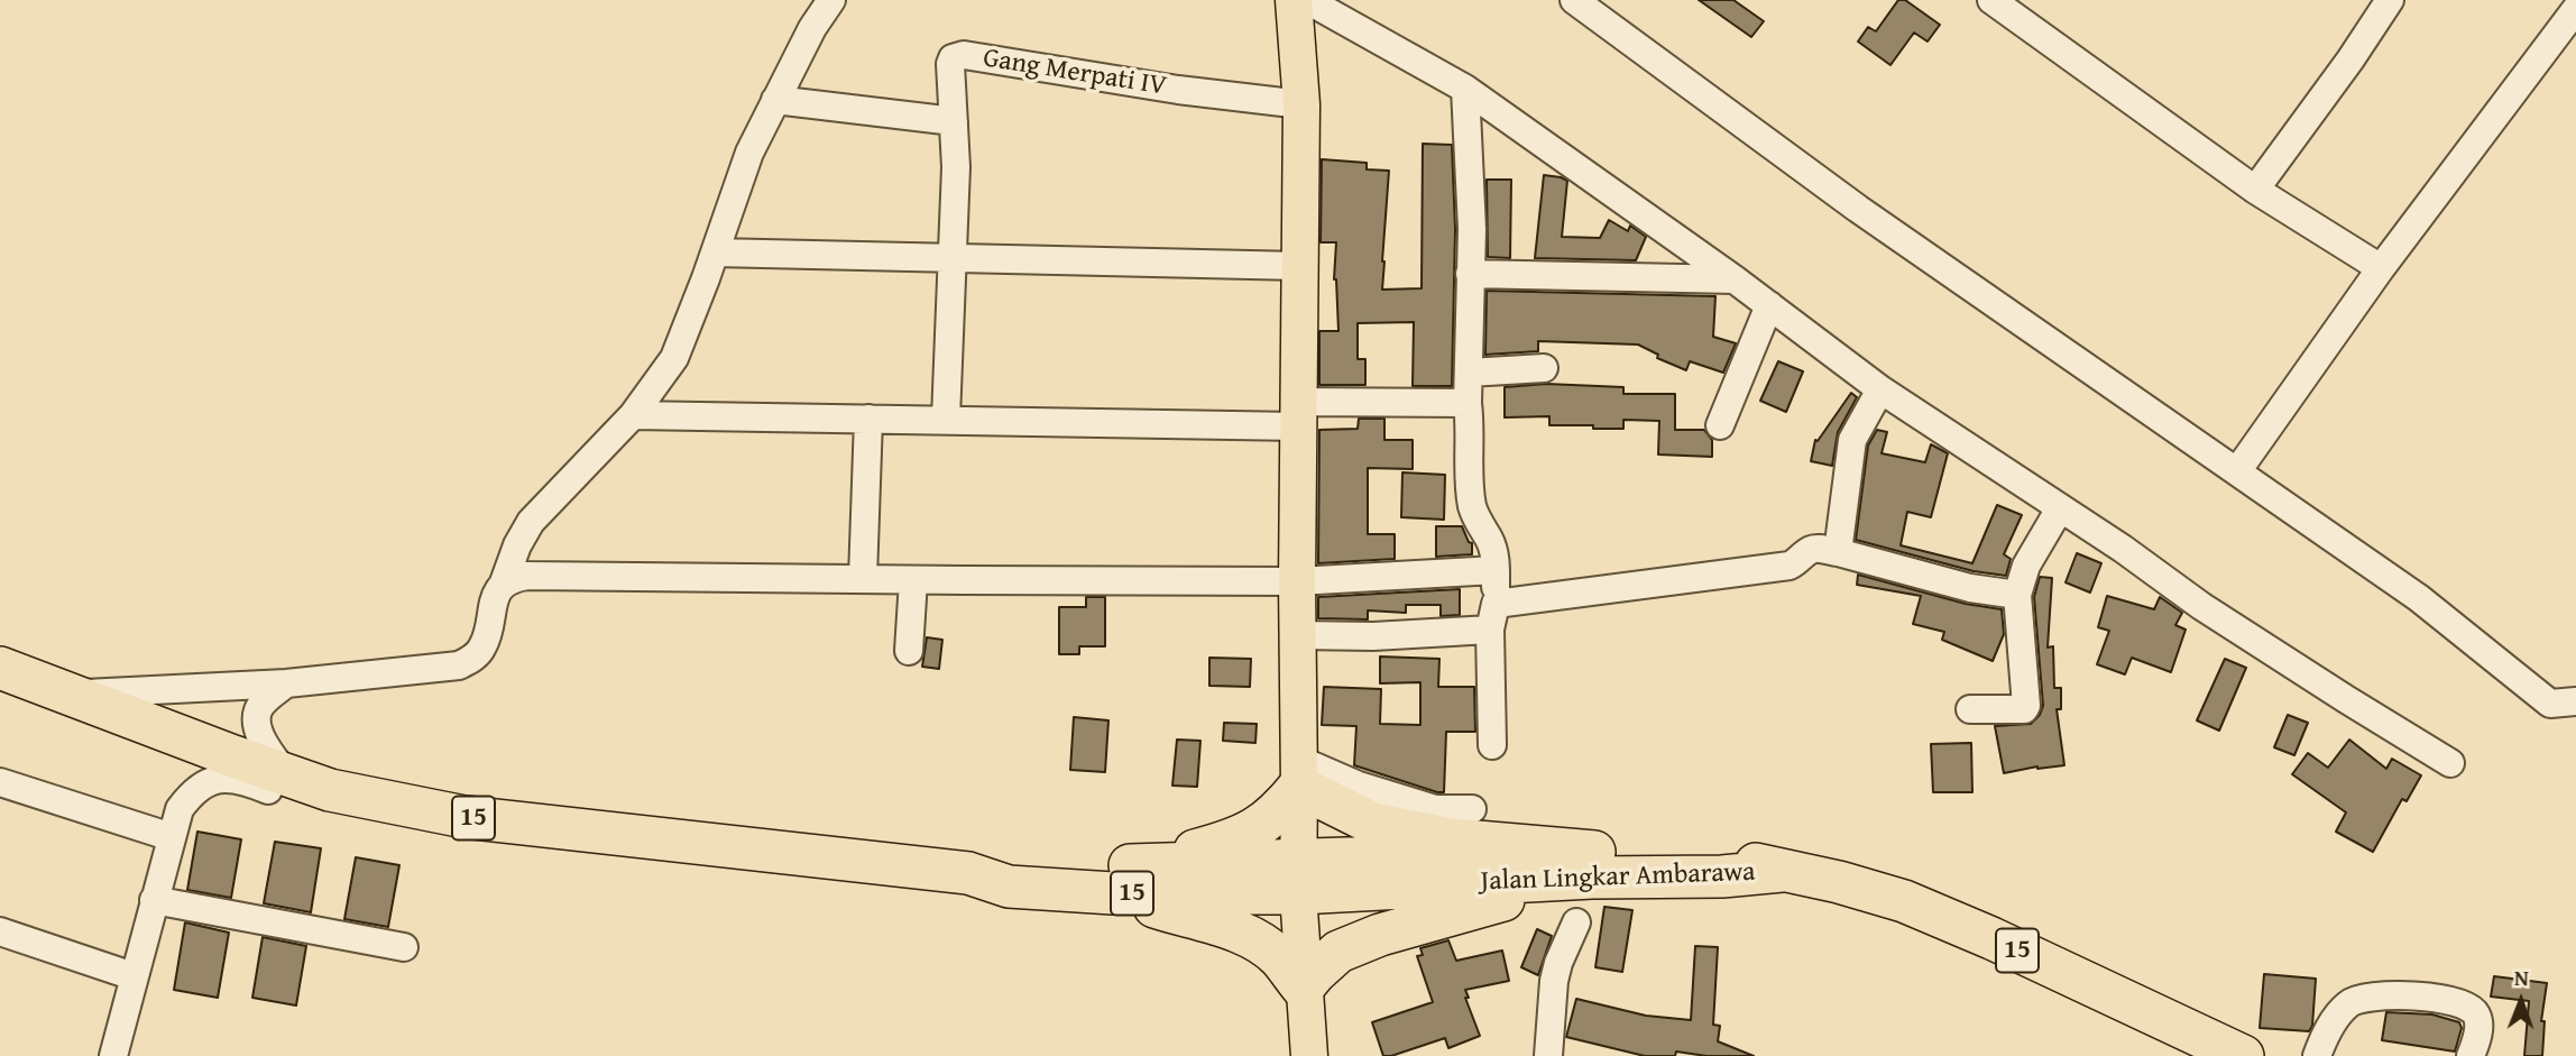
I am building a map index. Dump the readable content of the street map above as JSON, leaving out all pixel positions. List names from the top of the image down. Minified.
{"streets":{"highway":["15","Jalan Lingkar Ambarawa"],"street":["Gang Merpati IV"]},"crossings":[["15","Jalan Lingkar Ambarawa"]],"north":"top"}
